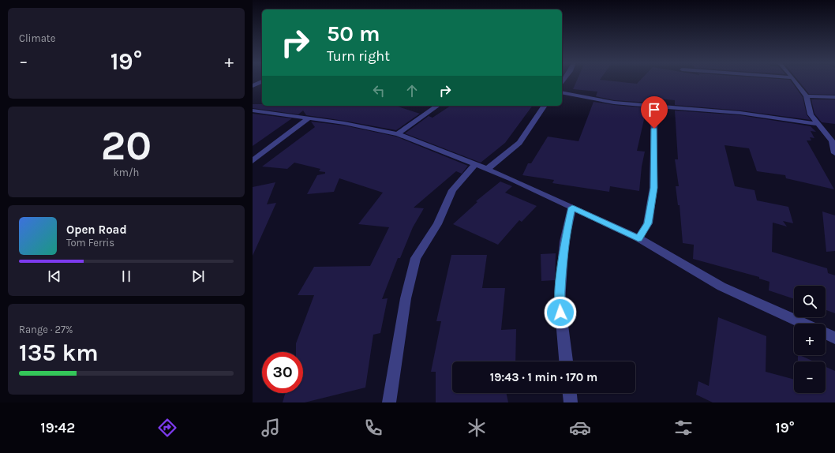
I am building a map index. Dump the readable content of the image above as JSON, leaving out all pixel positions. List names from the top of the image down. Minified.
{"page":{"tile":["Climate",["20","km/h"],["Range · 27%","135 km"]],"turn":["50 m","Turn right"],"heat":["−","19°","+"],"song":["Open Road","Tom Ferris"],"map_buttons":["+","−"],"limit":"30","trip":"19:43 · 1 min · 170 m","tabs":["19:42","19°"]}}
